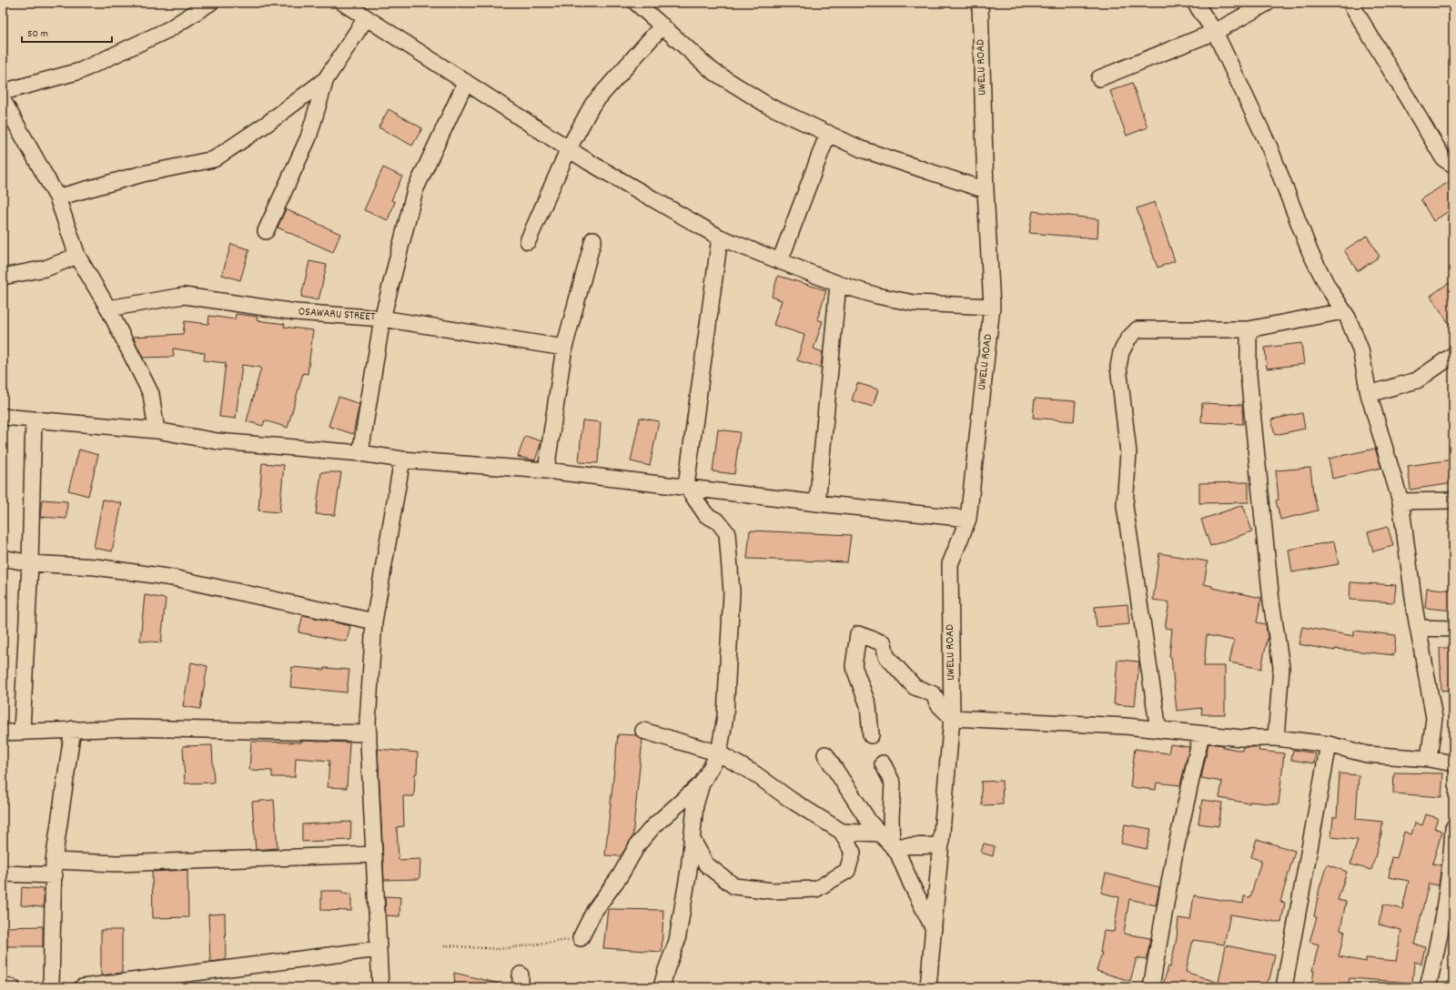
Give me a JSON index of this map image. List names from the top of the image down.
{
  "streets": {
    "street": ["UWELU ROAD", "OSAWARU STREET"]
  },
  "scale_bar": "50 m"
}
